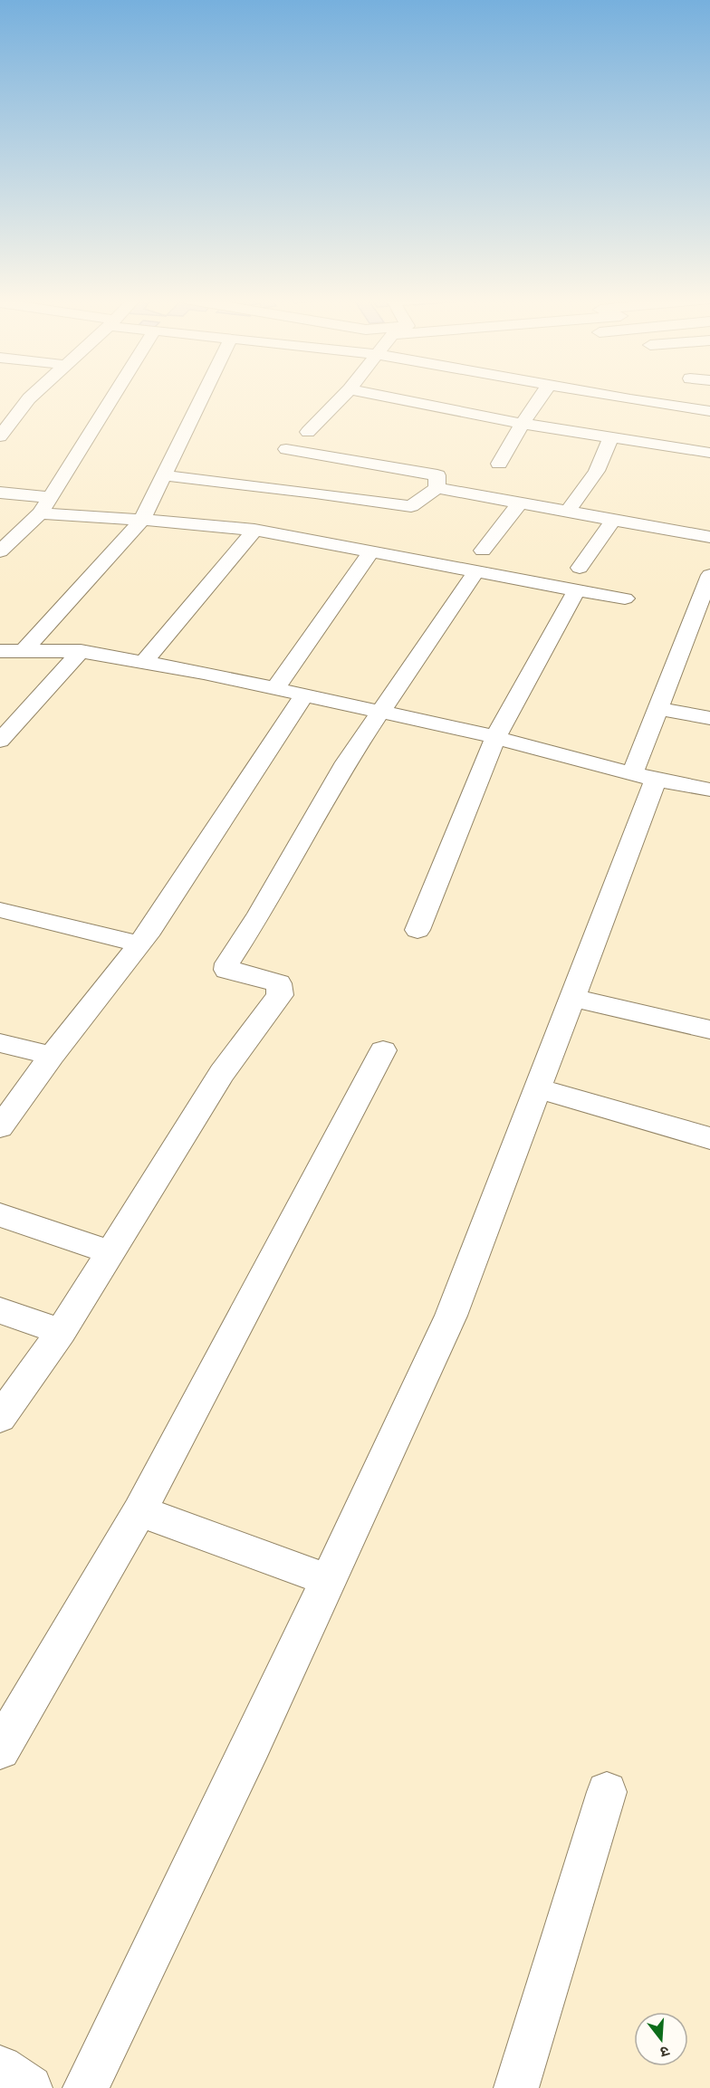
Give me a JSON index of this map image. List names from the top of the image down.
{
  "north": "bottom"
}
